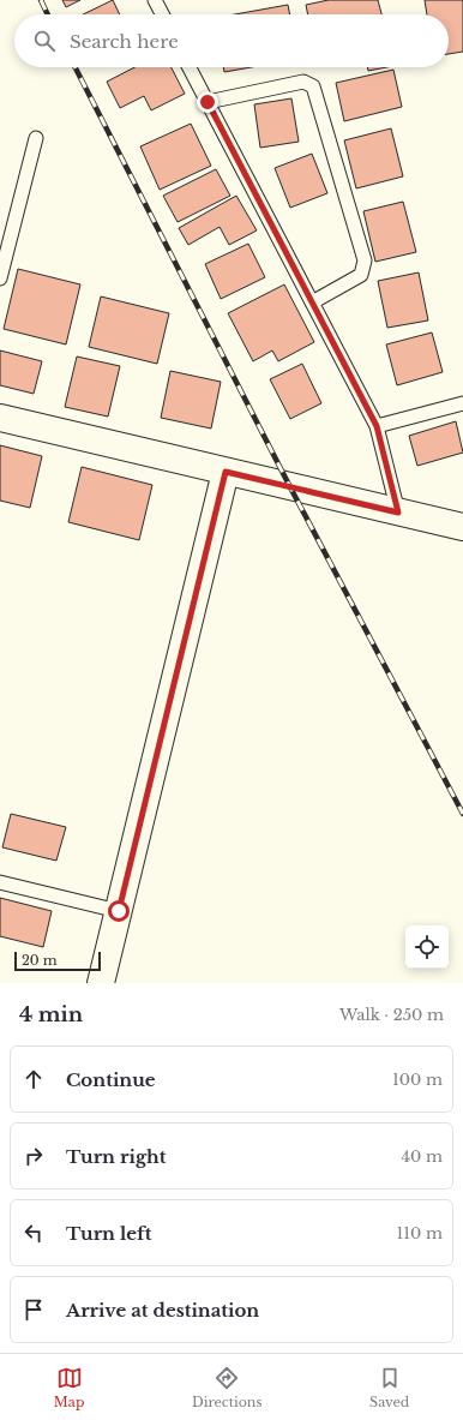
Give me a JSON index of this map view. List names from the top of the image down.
{
  "scale_bar": "20 m",
  "page": {
    "search": "Search here",
    "scale": "20 m",
    "heading": ["4 min", "Walk · 250 m"],
    "list": [
      ["Continue", "100 m"],
      ["Turn right", "40 m"],
      ["Turn left", "110 m"],
      "Arrive at destination"
    ],
    "nav": ["Map", "Directions", "Saved"]
  }
}
